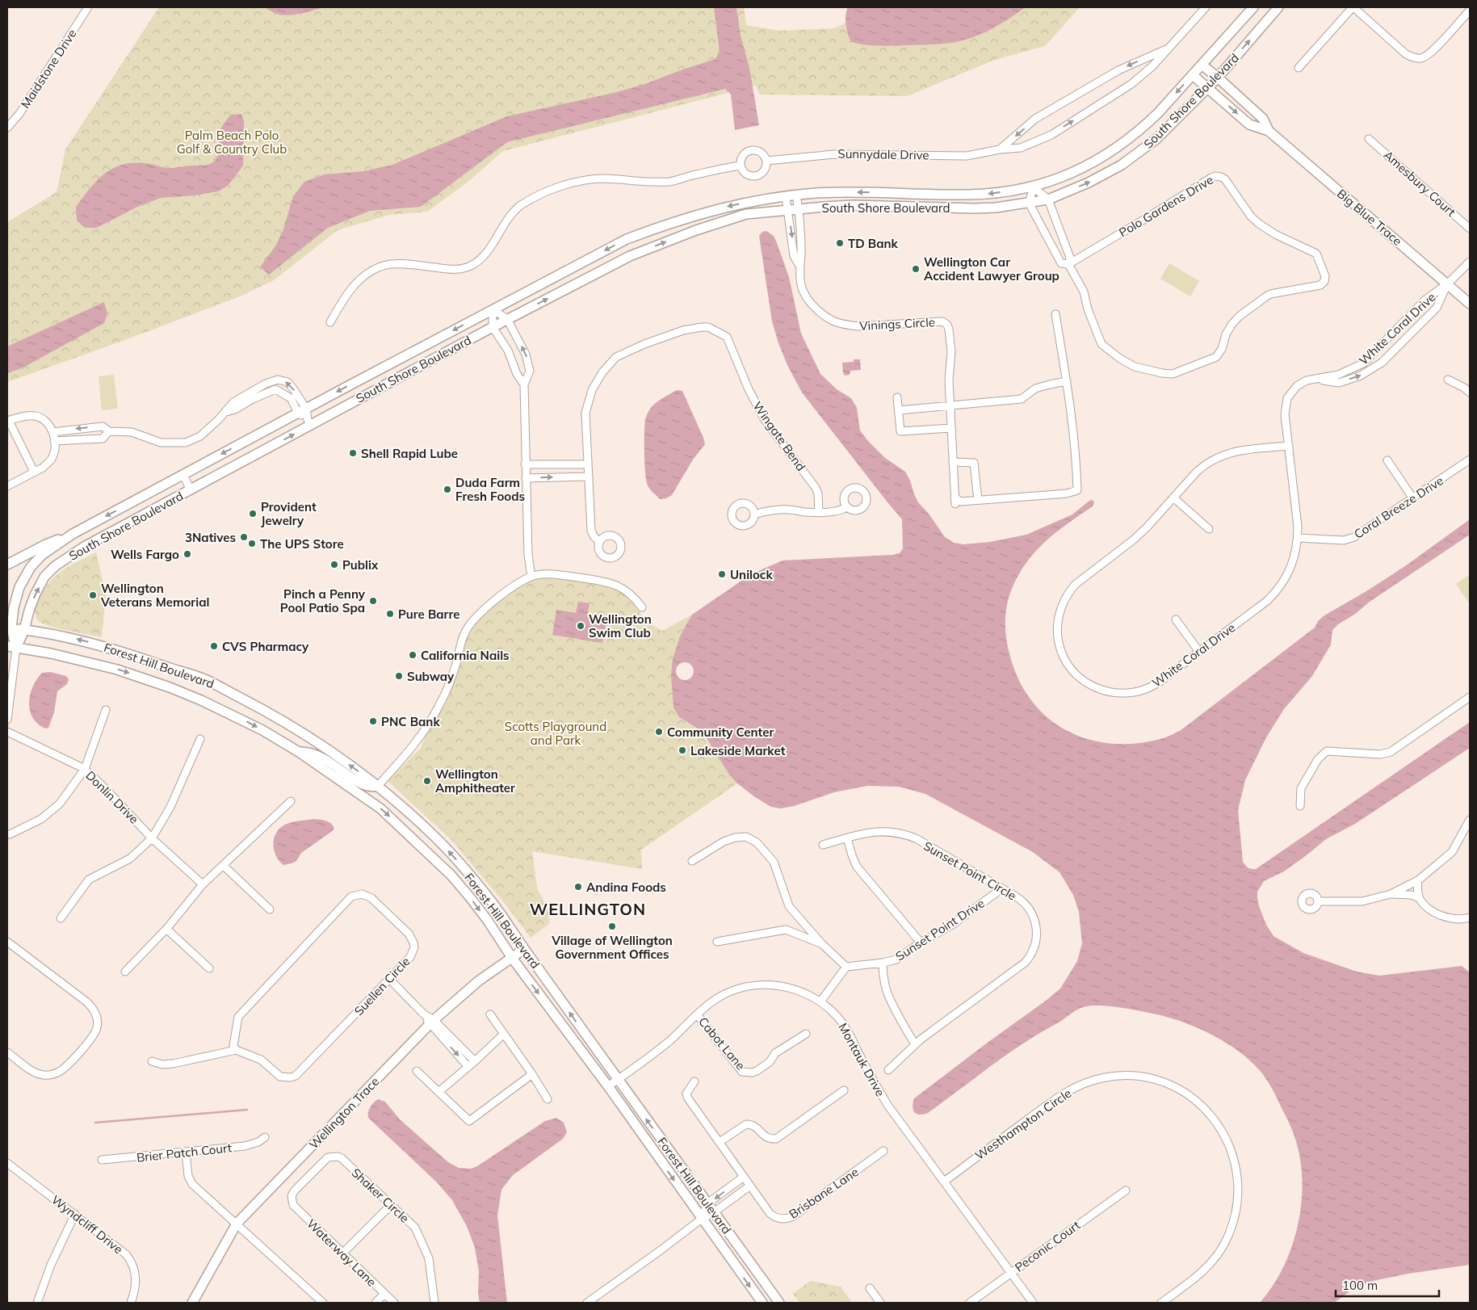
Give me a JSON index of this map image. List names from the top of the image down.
{
  "streets": {
    "street": [
      "Maidstone Drive",
      "South Shore Boulevard",
      "Sunnydale Drive",
      "Amesbury Court",
      "Polo Gardens Drive",
      "Big Blue Trace",
      "Vinings Circle",
      "White Coral Drive",
      "Wingate Bend",
      "Coral Breeze Drive",
      "Forest Hill Boulevard",
      "Donlin Drive",
      "Sunset Point Circle",
      "Sunset Point Drive",
      "Suellen Circle",
      "Cabot Lane",
      "Montauk Drive",
      "Wellington Trace",
      "Westhampton Circle",
      "Brier Patch Court",
      "Brisbane Lane",
      "Shaker Circle",
      "Wyndcliff Drive",
      "Peconic Court",
      "Waterway Lane"
    ]
  },
  "crossings": [
    ["South Shore Boulevard", "Polo Gardens Drive"],
    ["South Shore Boulevard", "Big Blue Trace"],
    ["South Shore Boulevard", "Vinings Circle"],
    ["South Shore Boulevard", "Forest Hill Boulevard"],
    ["Big Blue Trace", "White Coral Drive"],
    ["White Coral Drive", "Coral Breeze Drive"],
    ["Forest Hill Boulevard", "Montauk Drive"],
    ["Forest Hill Boulevard", "Wellington Trace"],
    ["Sunset Point Circle", "Sunset Point Drive"],
    ["Cabot Lane", "Montauk Drive"],
    ["Montauk Drive", "Westhampton Circle"],
    ["Montauk Drive", "Peconic Court"],
    ["Shaker Circle", "Waterway Lane"]
  ],
  "districts": ["WELLINGTON"],
  "parks": ["Palm Beach Polo Golf & Country Club", "Scotts Playground and Park"],
  "places": [
    "TD Bank",
    "Wellington Car Accident Lawyer Group",
    "Shell Rapid Lube",
    "Duda Farm Fresh Foods",
    "Provident Jewelry",
    "3Natives",
    "The UPS Store",
    "Wells Fargo",
    "Publix",
    "Unilock",
    "Wellington Veterans Memorial",
    "Pinch a Penny Pool Patio Spa",
    "Pure Barre",
    "Wellington Swim Club",
    "CVS Pharmacy",
    "California Nails",
    "Subway",
    "PNC Bank",
    "Community Center",
    "Lakeside Market",
    "Wellington Amphitheater",
    "Andina Foods",
    "Village of Wellington Government Offices"
  ],
  "scale_bar": "100 m"
}
